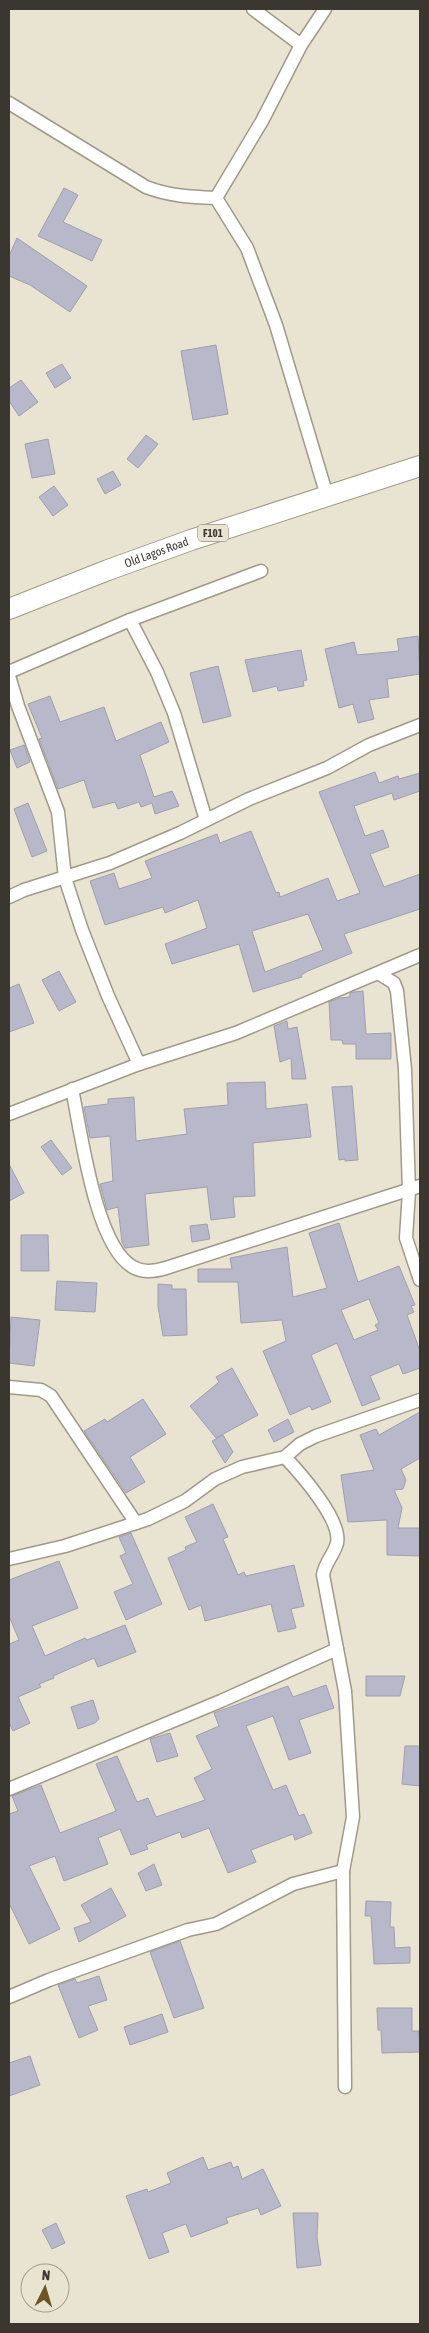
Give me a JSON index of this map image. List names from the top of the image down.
{
  "streets": {
    "main road": ["F101", "Old Lagos Road"]
  },
  "north": "top"
}
